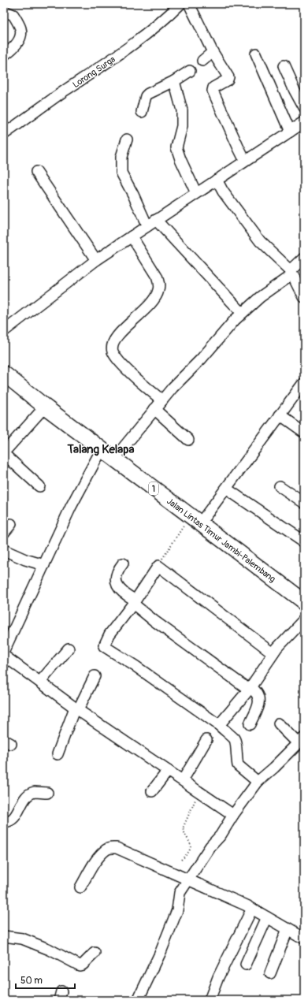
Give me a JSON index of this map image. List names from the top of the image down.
{
  "streets": {
    "highway": ["1", "Jalan Lintas Timur Jambi-Palembang"],
    "street": ["Lorong Surga"]
  },
  "districts": ["Talang Kelapa"],
  "scale_bar": "50 m"
}
